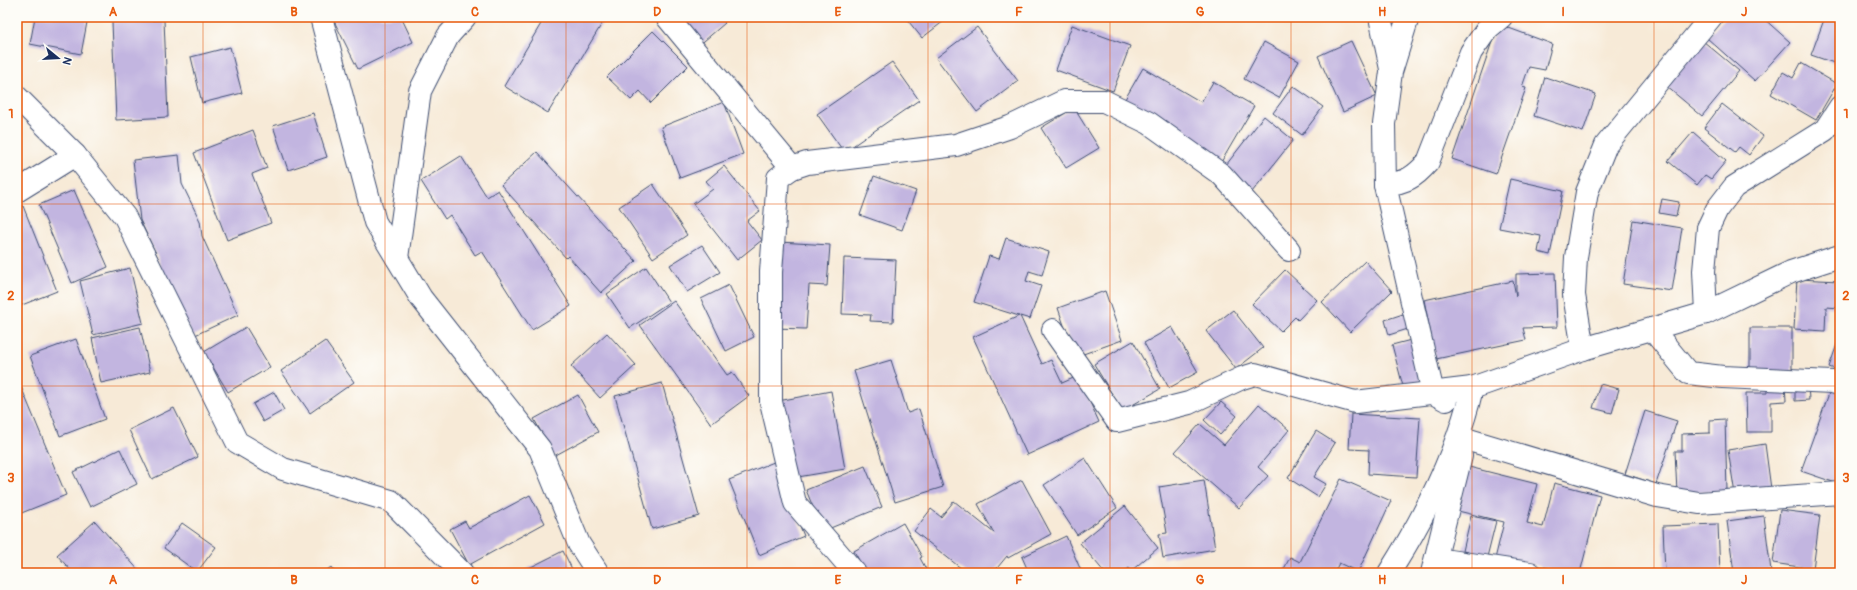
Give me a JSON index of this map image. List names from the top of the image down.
{
  "north": "right",
  "grid": {
    "columns": [
      "A",
      "B",
      "C",
      "D",
      "E",
      "F",
      "G",
      "H",
      "I",
      "J"
    ],
    "rows": ["1", "2", "3"]
  }
}
